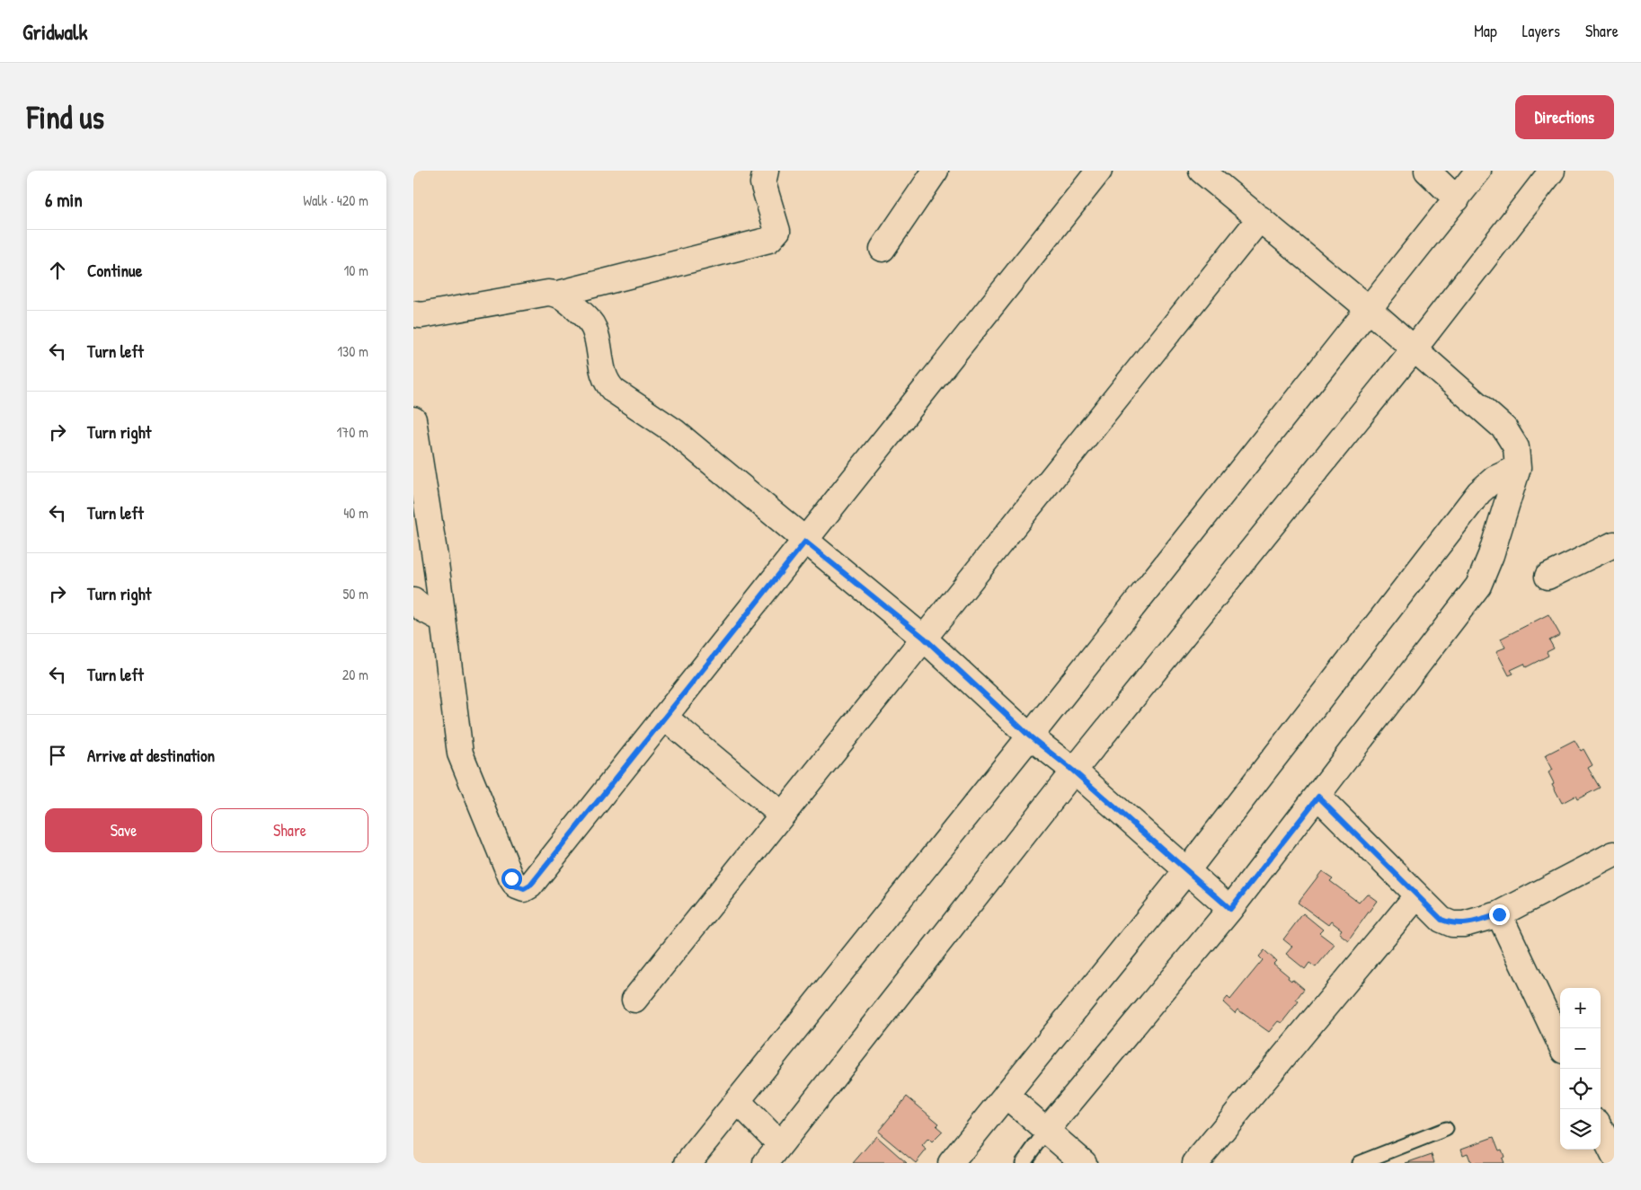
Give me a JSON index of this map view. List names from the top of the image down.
{
  "page": {
    "header": "Gridwalk",
    "nav": ["Map", "Layers", "Share"],
    "buttons": [
      "Directions",
      ["Save", "Share"]
    ],
    "title": "Find us",
    "heading": ["6 min", "Walk · 420 m"],
    "list": [
      ["Continue", "10 m"],
      ["Turn left", "130 m"],
      ["Turn right", "170 m"],
      ["Turn left", "40 m"],
      ["Turn right", "50 m"],
      ["Turn left", "20 m"],
      "Arrive at destination"
    ],
    "map_buttons": ["+", "−"]
  }
}
